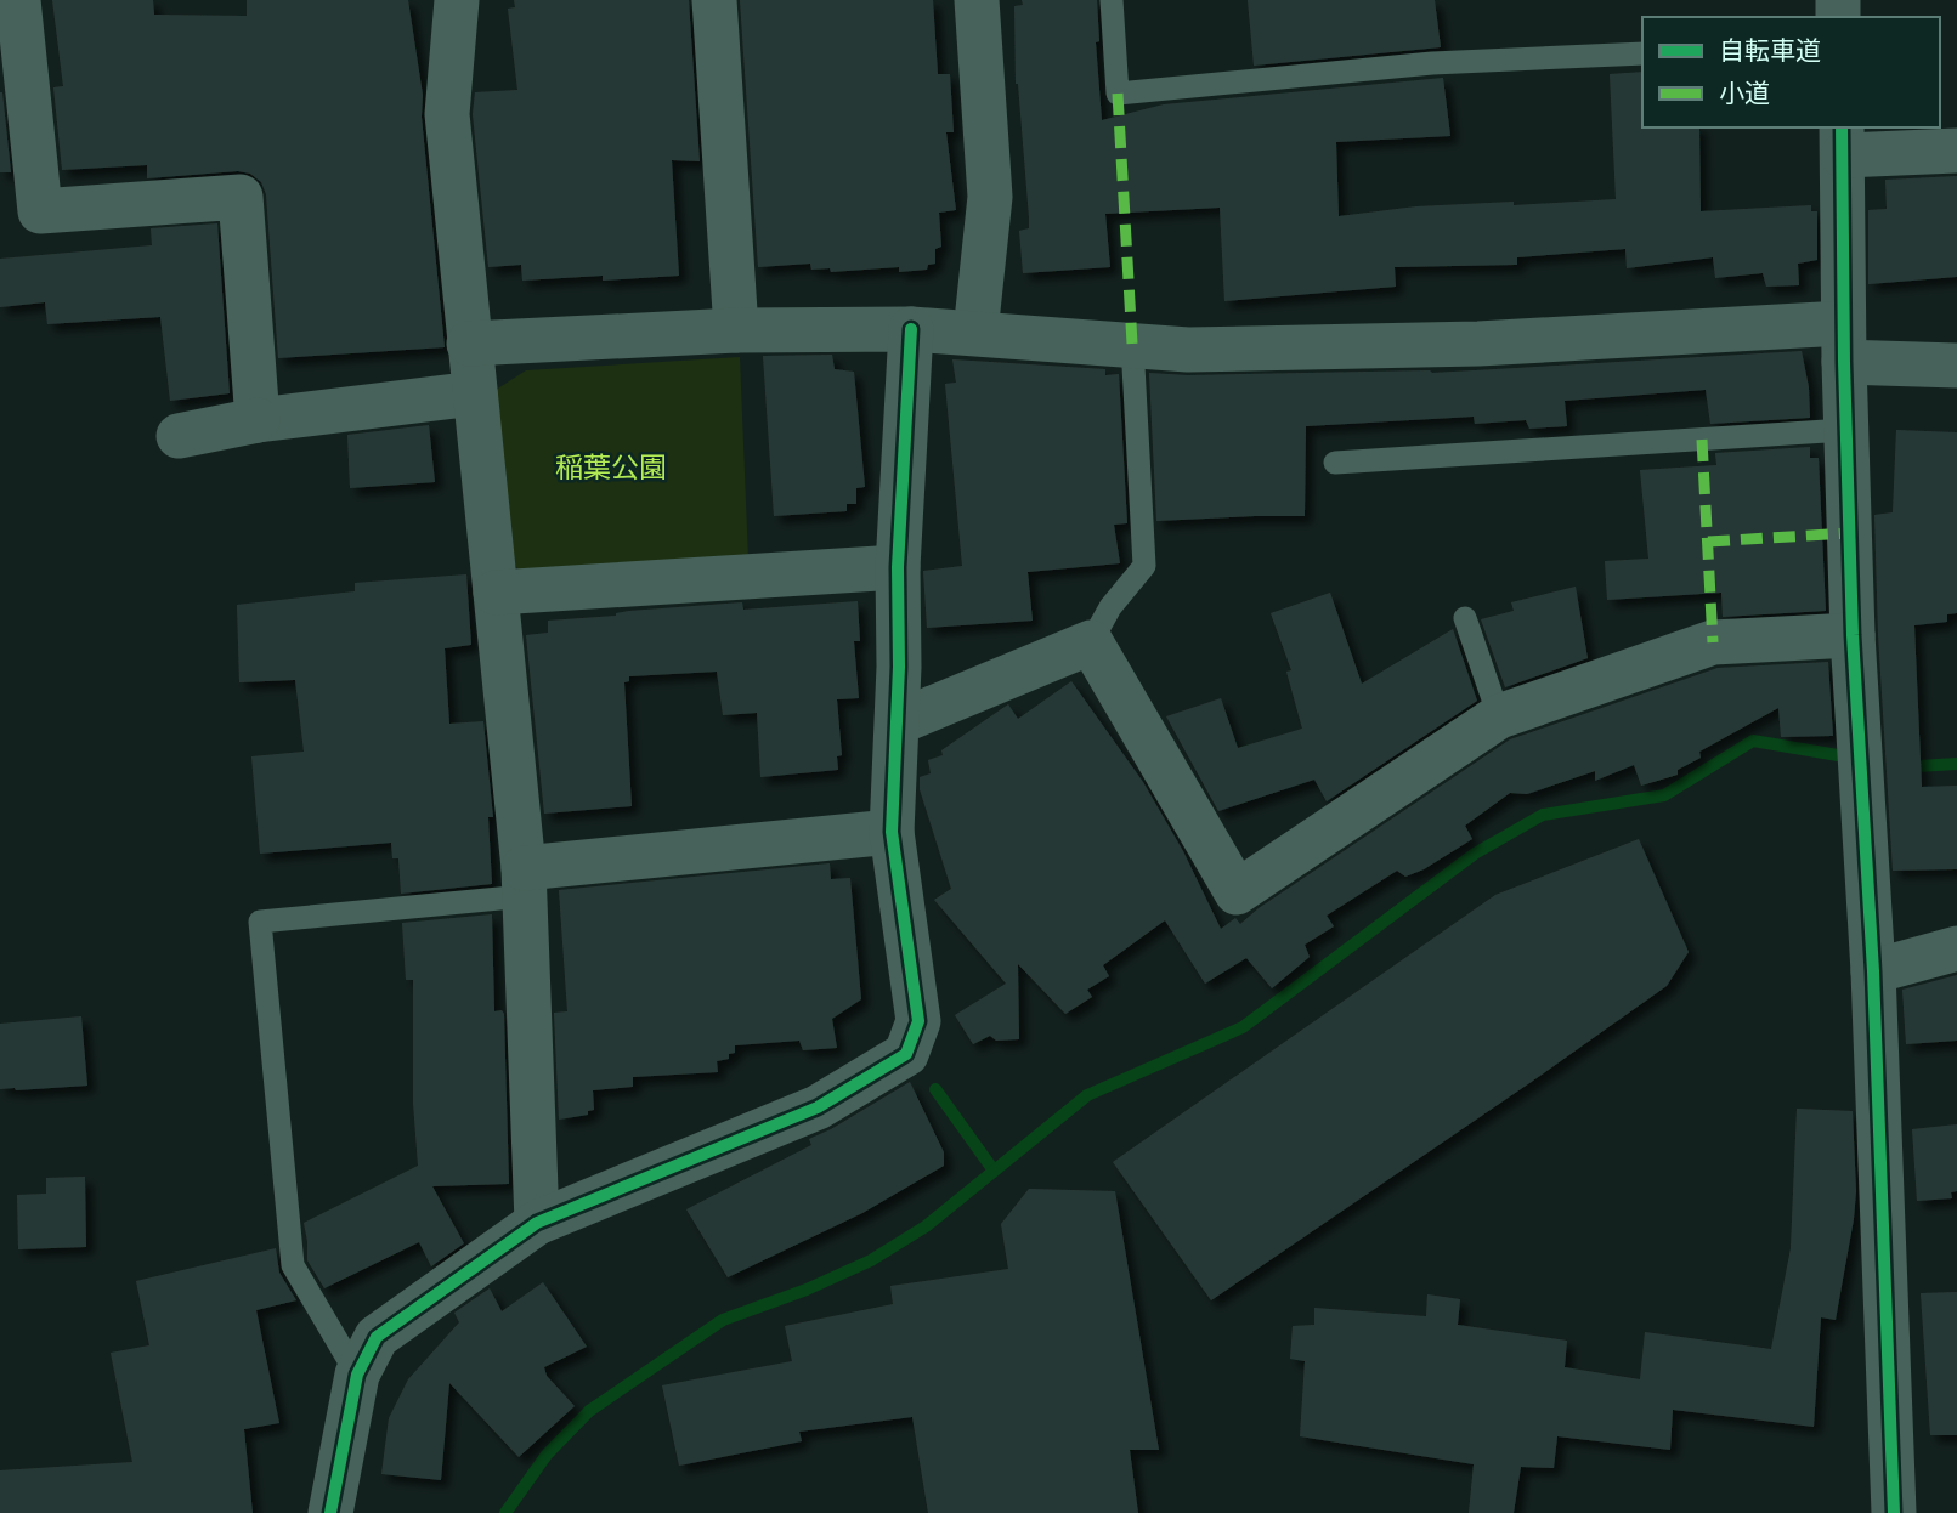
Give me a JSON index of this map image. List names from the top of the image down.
{
  "parks": ["稲葉公園"],
  "legend": ["自転車道", "小道"]
}
